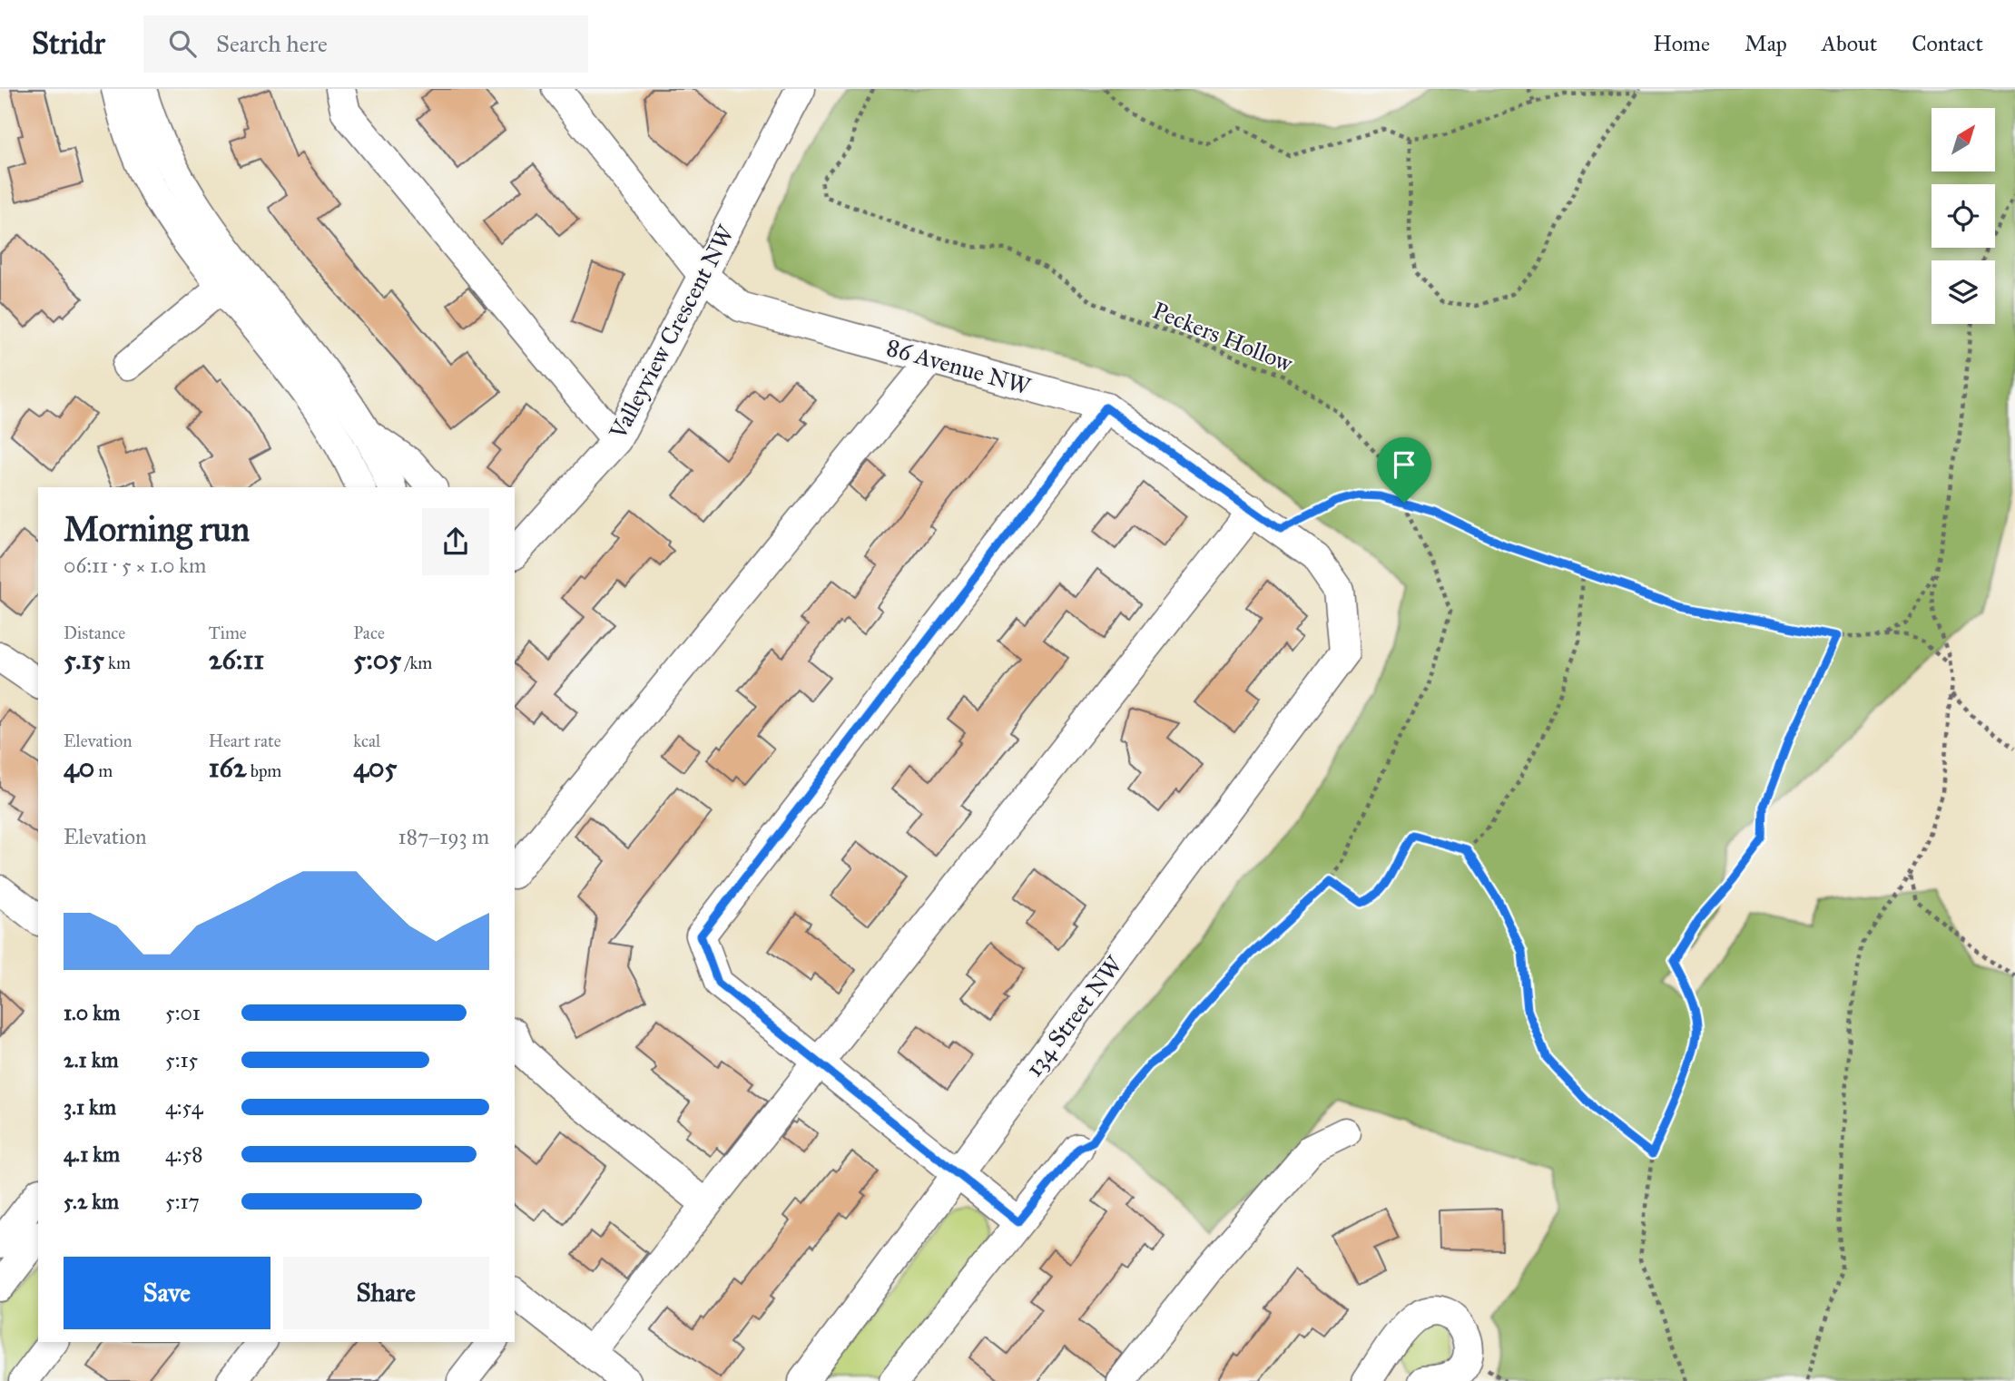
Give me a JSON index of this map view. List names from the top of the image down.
{
  "streets": {
    "street": ["Valleyview Crescent NW", "86 Avenue NW", "134 Street NW"],
    "path": ["Peckers Hollow"]
  },
  "crossings": [
    ["Valleyview Crescent NW", "86 Avenue NW"],
    ["86 Avenue NW", "134 Street NW"]
  ],
  "north": "top right",
  "page": {
    "header": "Stridr",
    "search": "Search here",
    "nav": [
      "Home",
      "Map",
      "About",
      "Contact"
    ],
    "heading": ["Morning run", "06:11 · 5 × 1.0 km"],
    "stats": [
      ["Distance", "5.15 km"],
      ["Time", "26:11"],
      ["Pace", "5:05 /km"],
      ["Elevation", "40 m"],
      ["Heart rate", "162 bpm"],
      ["kcal", "405"]
    ],
    "chart": ["Elevation", "187–193 m"],
    "list": [
      {
        "name": "1.0 km",
        "note": "5:01"
      },
      {
        "name": "2.1 km",
        "note": "5:15"
      },
      {
        "name": "3.1 km",
        "note": "4:54"
      },
      {
        "name": "4.1 km",
        "note": "4:58"
      },
      {
        "name": "5.2 km",
        "note": "5:17"
      }
    ],
    "buttons": ["Save", "Share"]
  }
}
